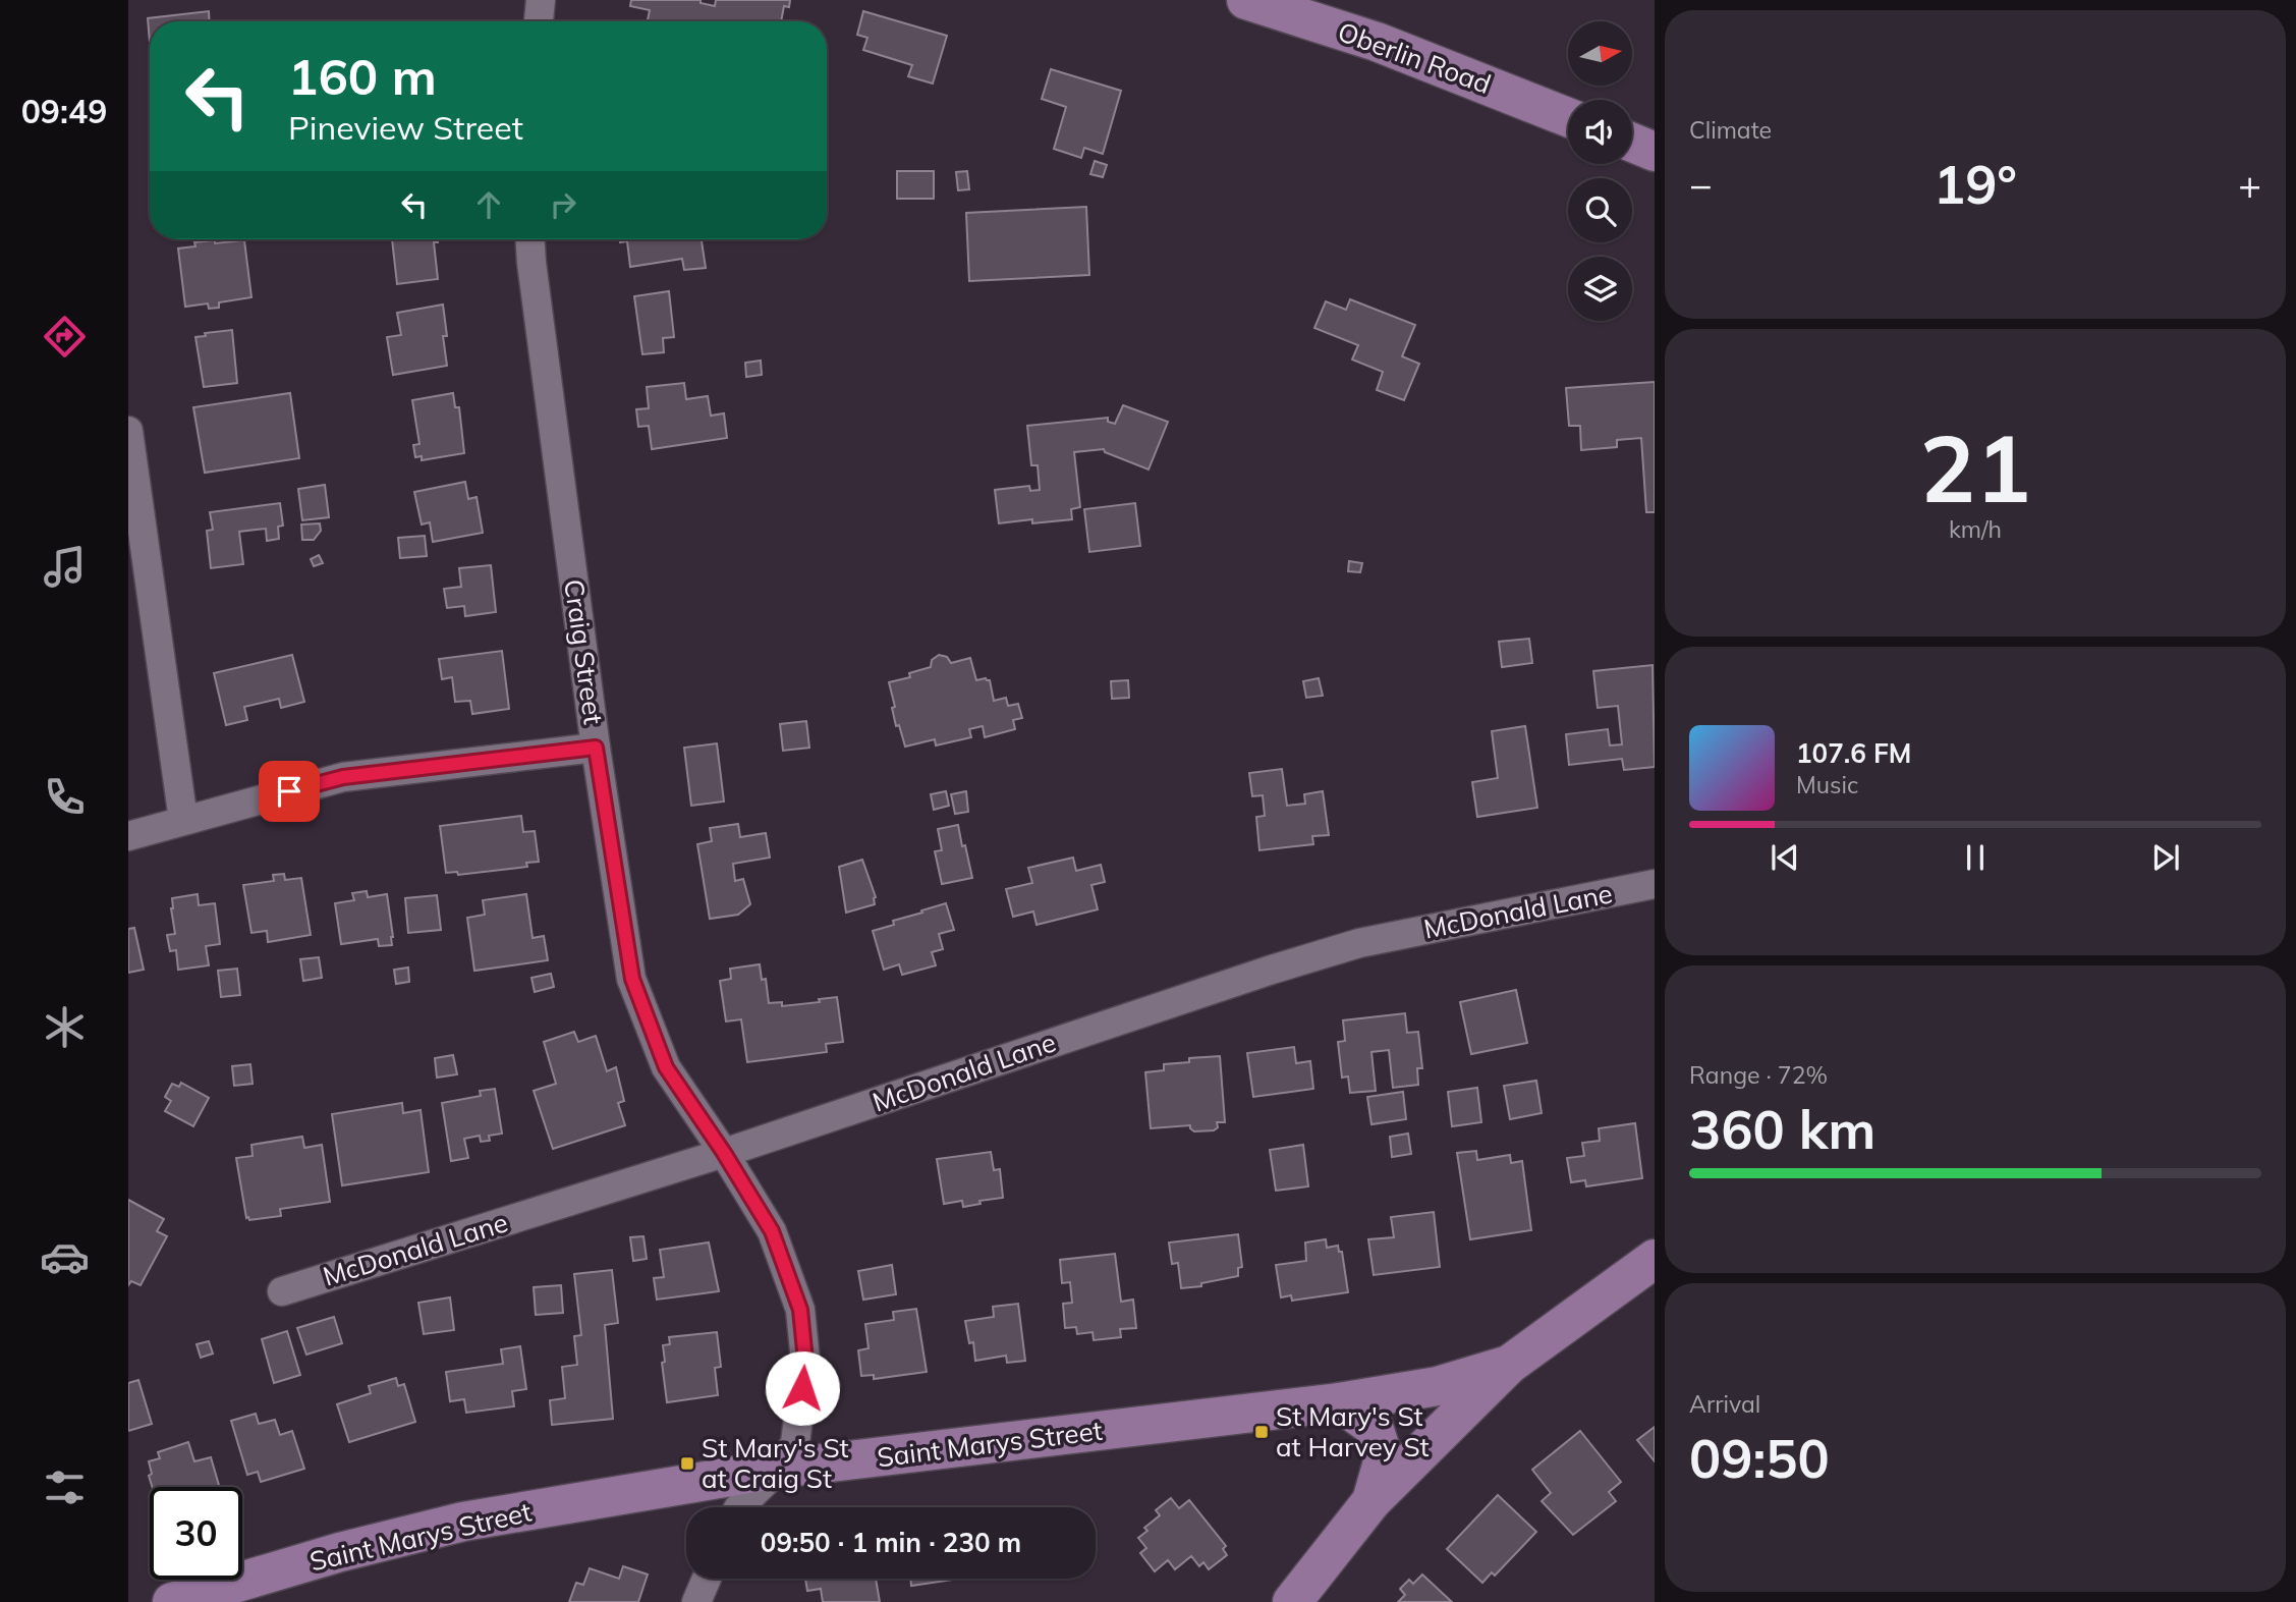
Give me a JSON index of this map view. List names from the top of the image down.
{
  "streets": {
    "main road": ["Oberlin Road", "Saint Marys Street"],
    "street": ["Craig Street", "McDonald Lane"]
  },
  "crossings": [
    ["Craig Street", "McDonald Lane"],
    ["Craig Street", "Saint Marys Street"]
  ],
  "places": {
    "transit": ["St Mary's St at Harvey St", "St Mary's St at Craig St"]
  },
  "north": "right",
  "page": {
    "tabs": "09:49",
    "tile": [
      "Climate",
      ["21", "km/h"],
      ["Range · 72%", "360 km"],
      ["Arrival", "09:50"]
    ],
    "turn": ["160 m", "Pineview Street"],
    "heat": ["−", "19°", "+"],
    "song": ["107.6 FM", "Music"],
    "limit": "30",
    "trip": "09:50 · 1 min · 230 m"
  }
}
